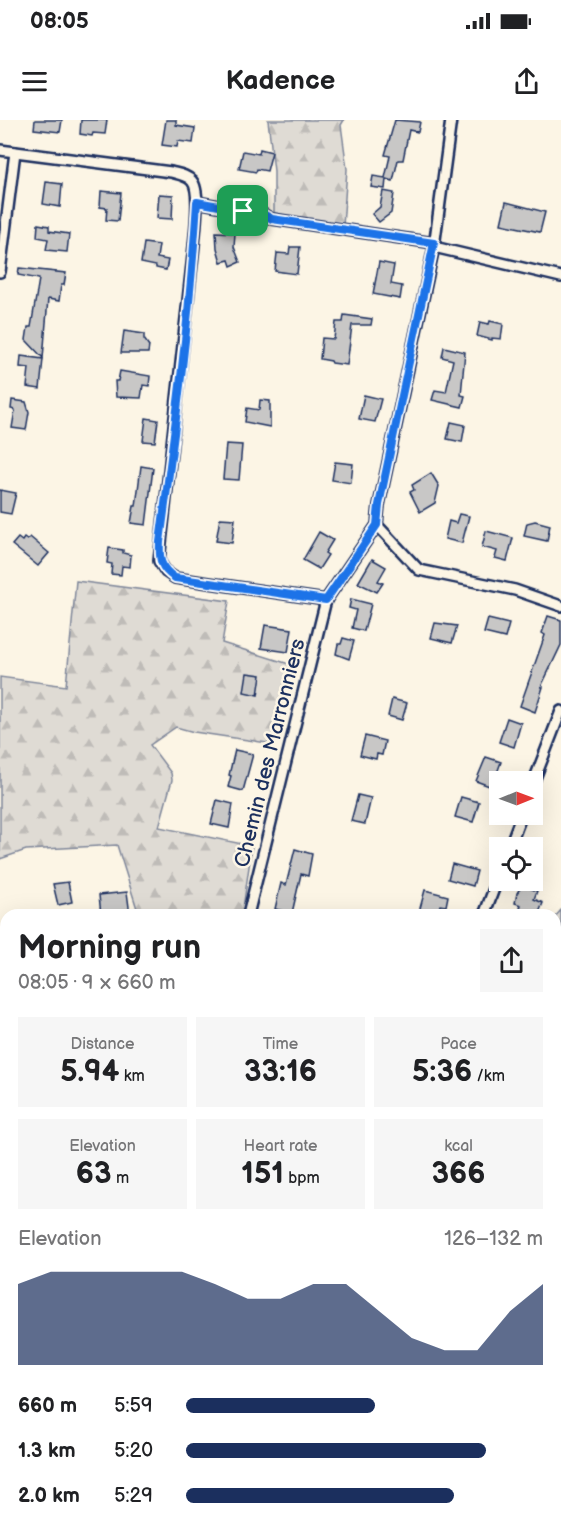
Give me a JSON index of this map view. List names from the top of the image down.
{
  "streets": {
    "street": ["Chemin des Marronniers"]
  },
  "north": "right",
  "page": {
    "status": "08:05",
    "header": "Kadence",
    "heading": ["Morning run", "08:05 · 9 × 660 m"],
    "stats": [
      ["Distance", "5.94 km"],
      ["Time", "33:16"],
      ["Pace", "5:36 /km"],
      ["Elevation", "63 m"],
      ["Heart rate", "151 bpm"],
      ["kcal", "366"]
    ],
    "chart": ["Elevation", "126–132 m"],
    "list": [
      {
        "name": "660 m",
        "note": "5:59"
      },
      {
        "name": "1.3 km",
        "note": "5:20"
      },
      {
        "name": "2.0 km",
        "note": "5:29"
      }
    ]
  }
}
